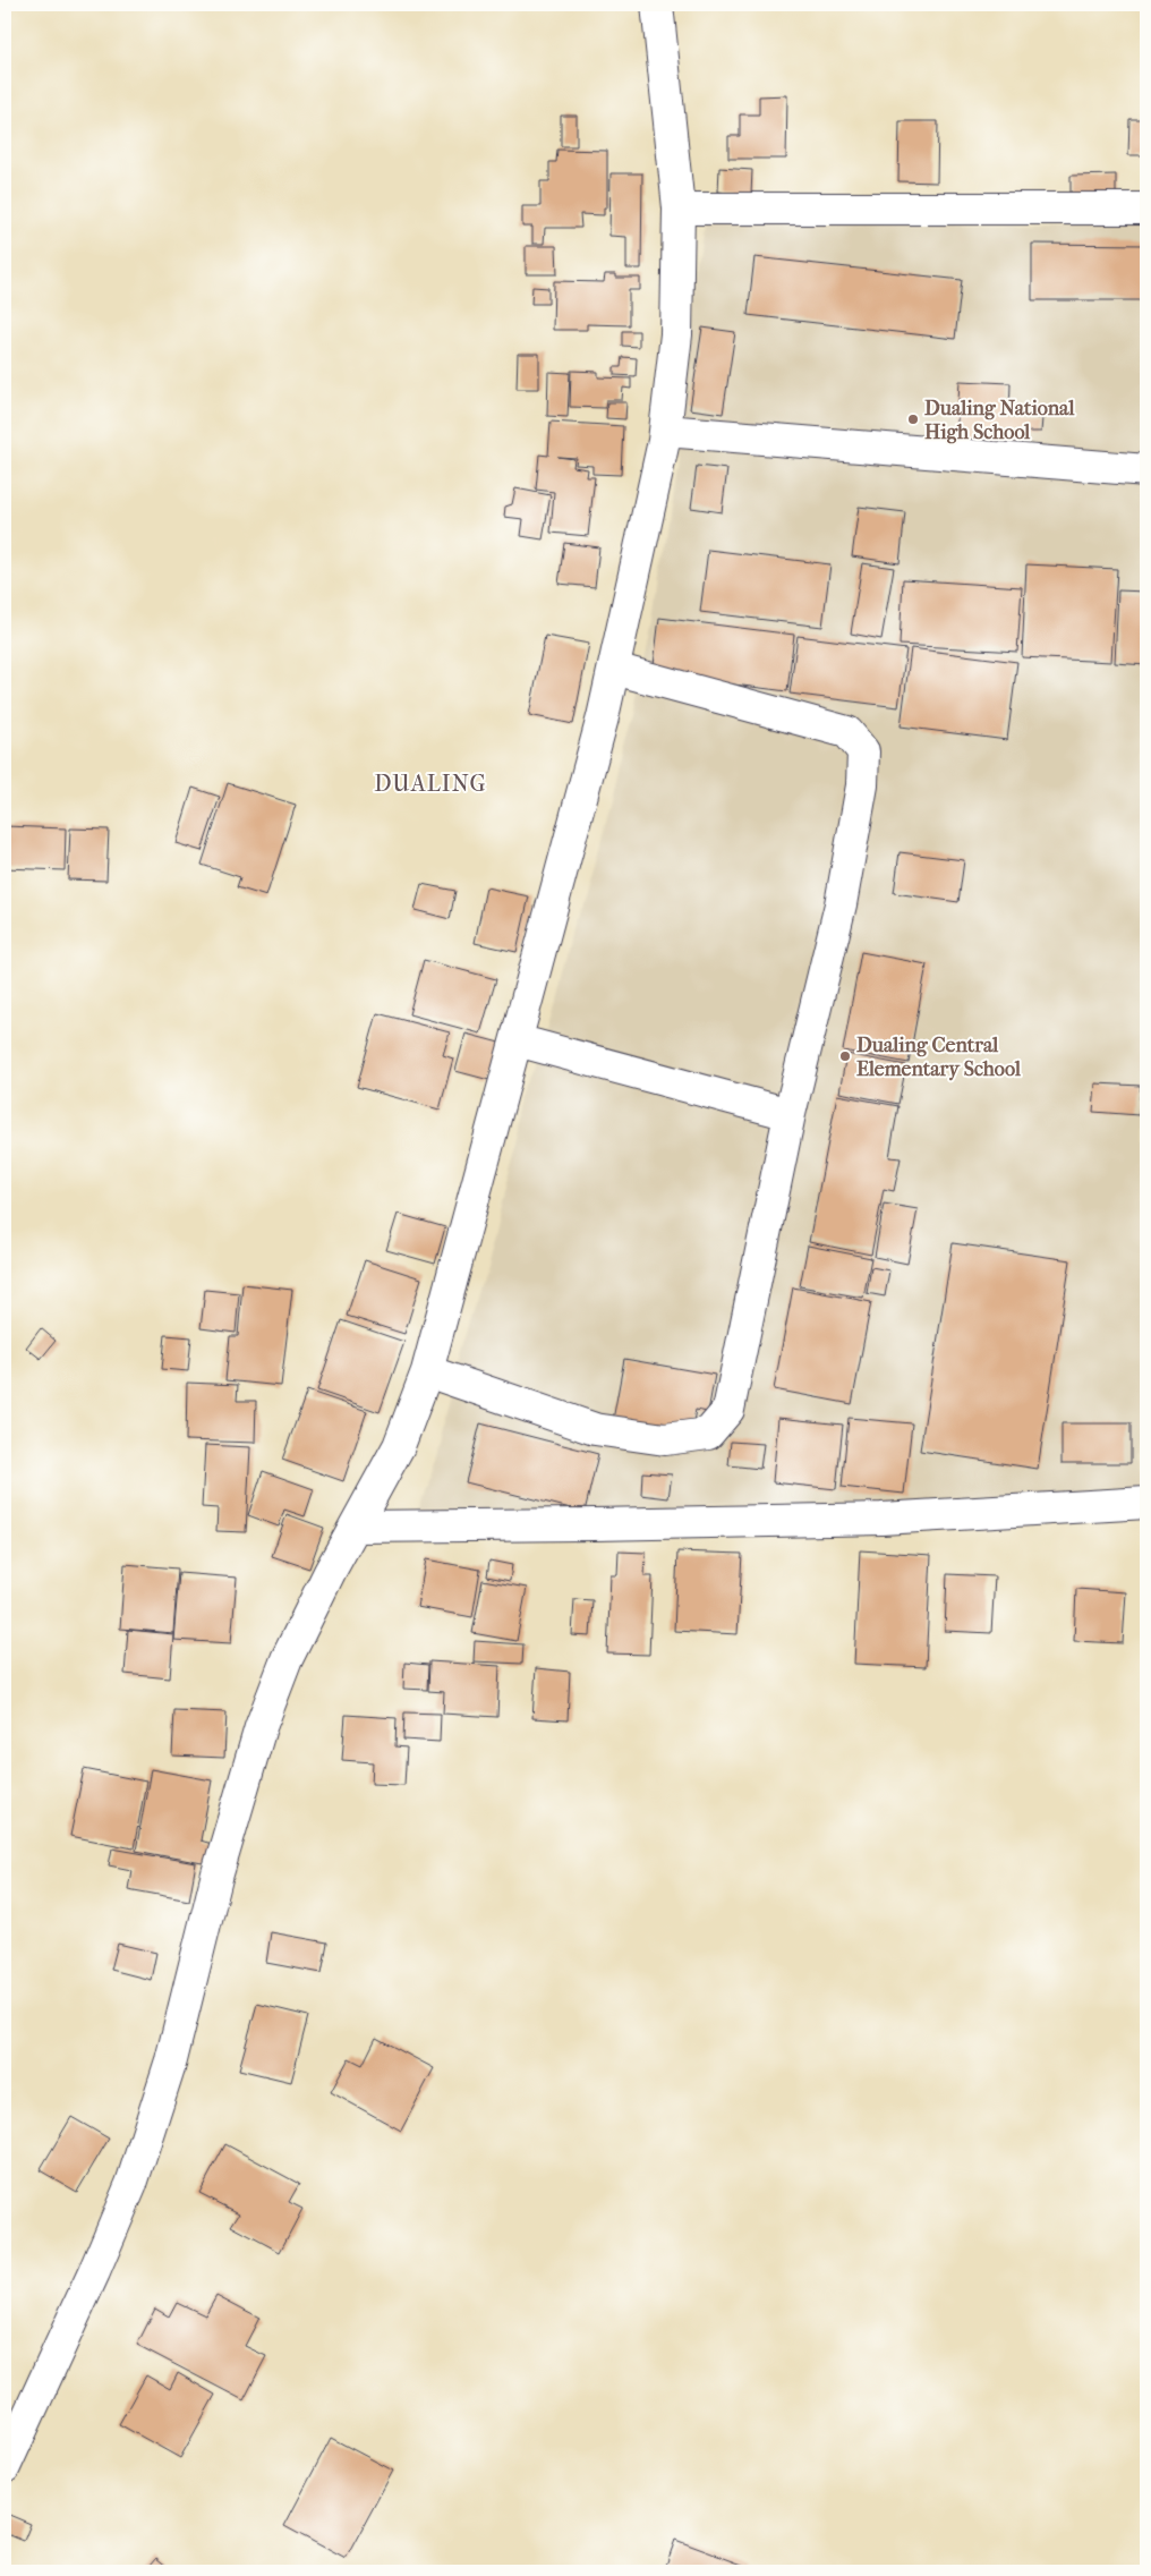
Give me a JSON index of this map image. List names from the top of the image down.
{
  "districts": ["DUALING"],
  "places": ["Dualing National High School", "Dualing Central Elementary School"]
}
